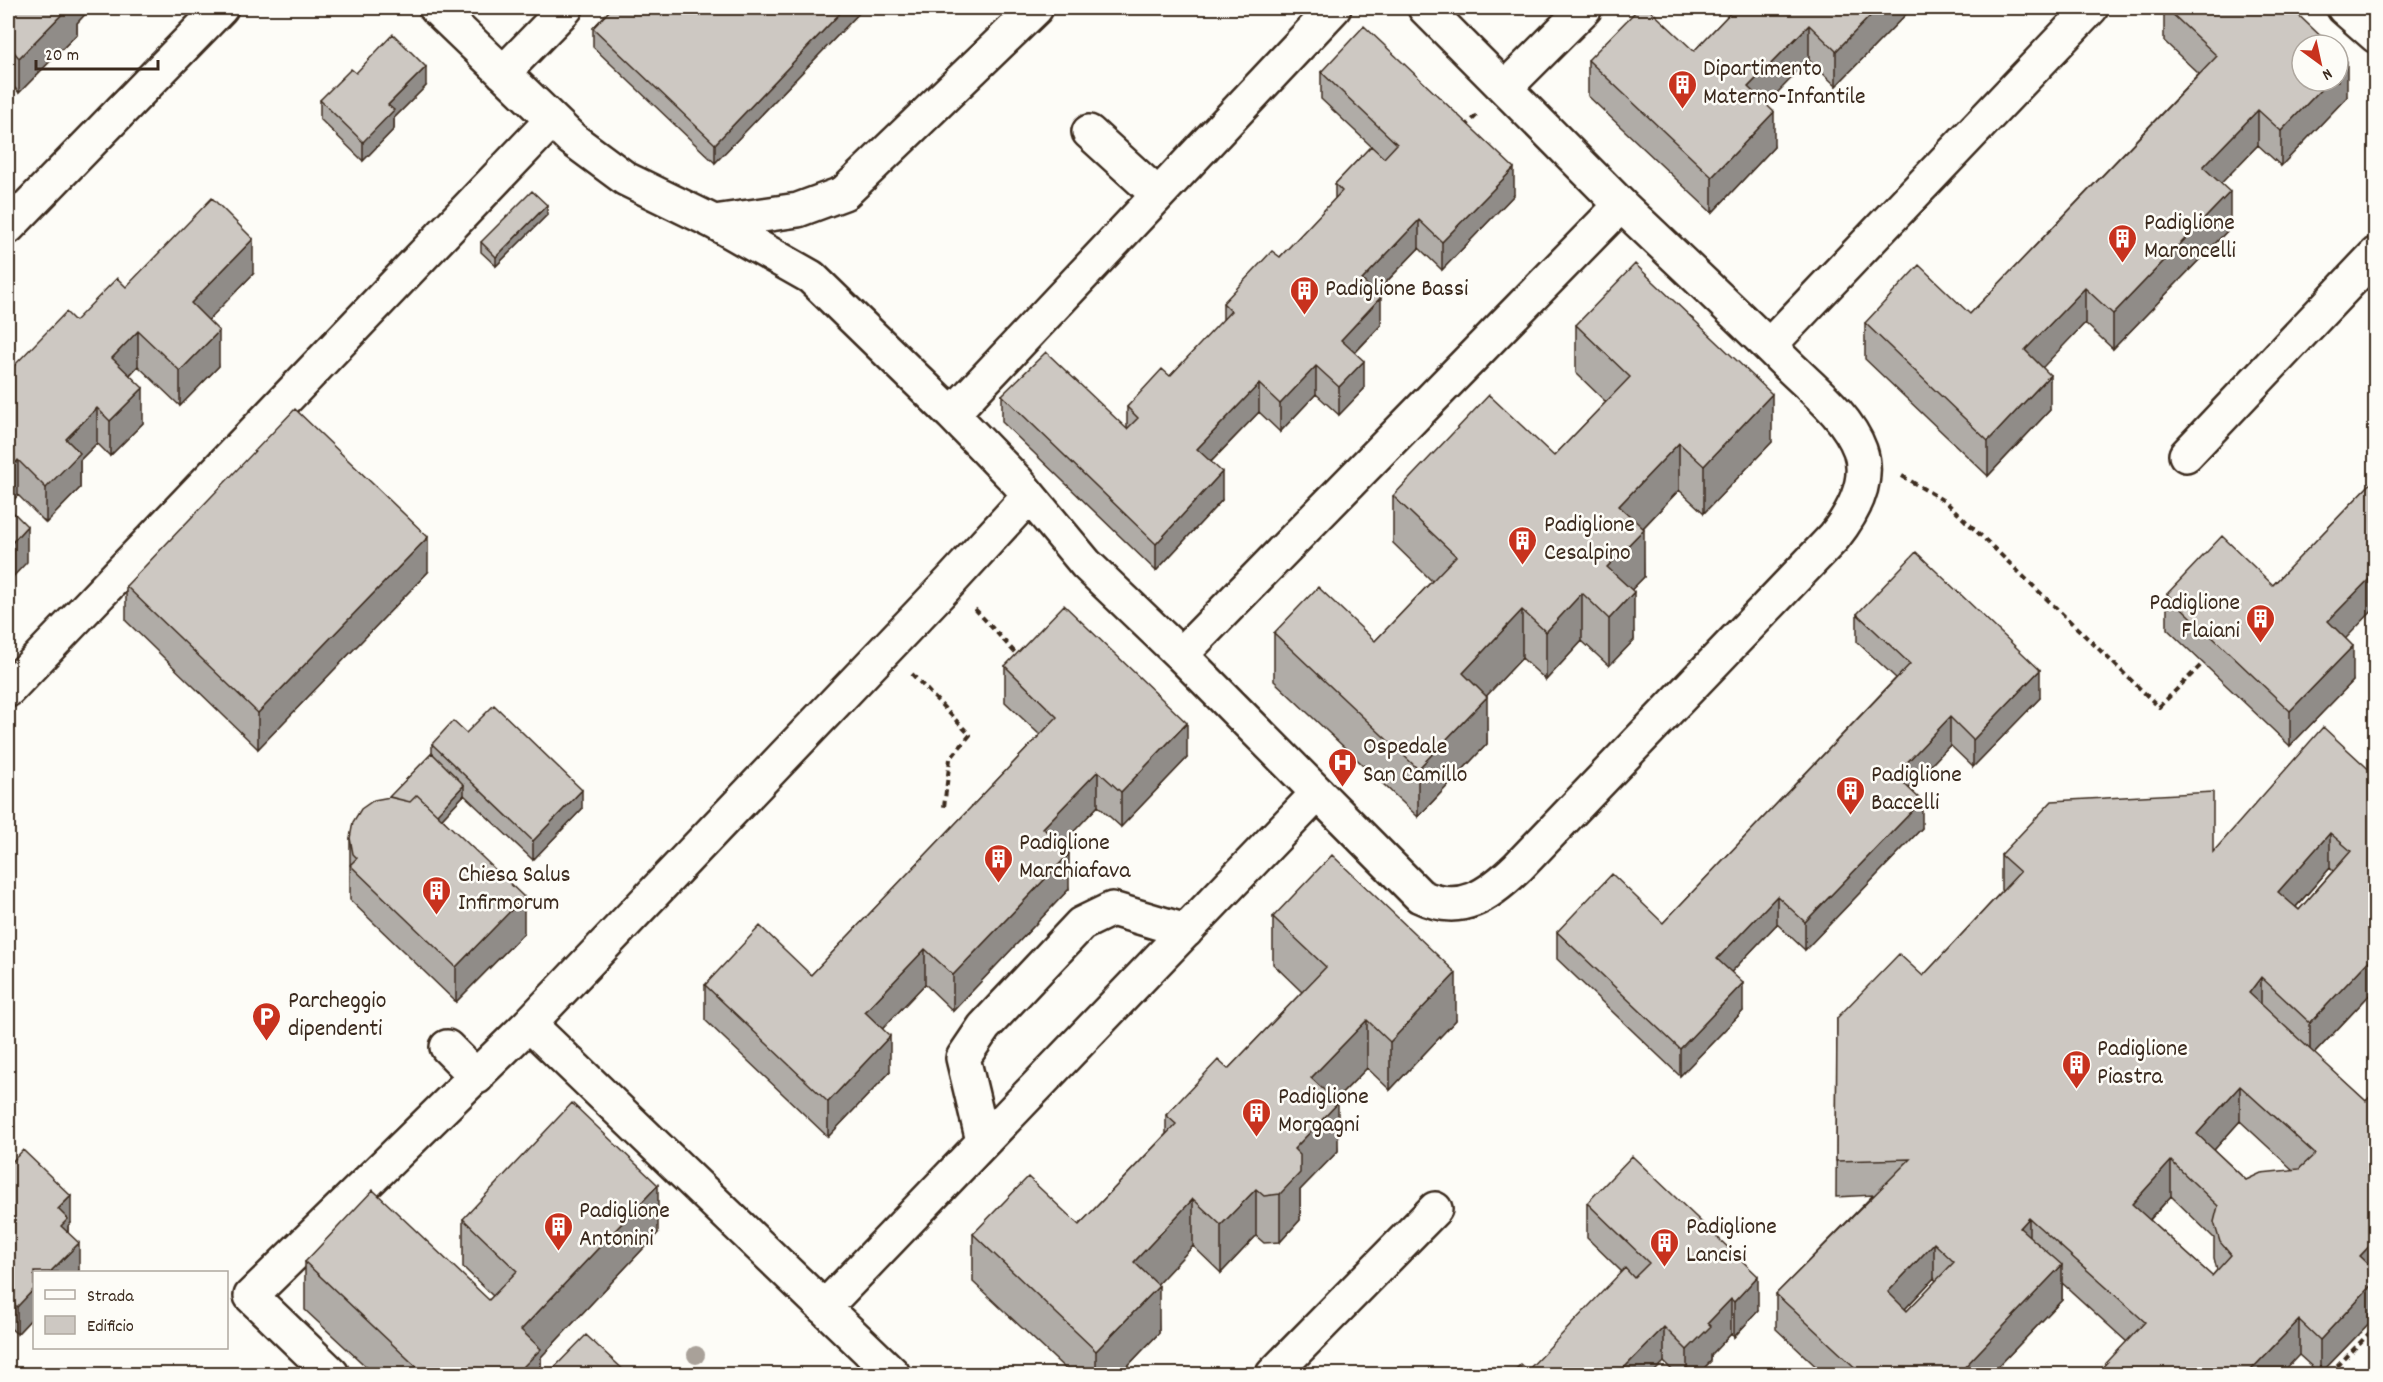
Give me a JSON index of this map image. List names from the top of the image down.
{
  "places": {
    "building": [
      "Dipartimento Materno-Infantile",
      "Padiglione Maroncelli",
      "Padiglione Bassi",
      "Padiglione Cesalpino",
      "Padiglione Flaiani",
      "Padiglione Baccelli",
      "Padiglione Marchiafava",
      "Chiesa Salus Infirmorum",
      "Padiglione Piastra",
      "Padiglione Morgagni",
      "Padiglione Antonini",
      "Padiglione Lancisi"
    ],
    "hospital": ["Ospedale San Camillo"],
    "parking": ["Parcheggio dipendenti"]
  },
  "legend": ["Strada", "Edificio"],
  "scale_bar": "20 m",
  "north": "bottom right"
}
